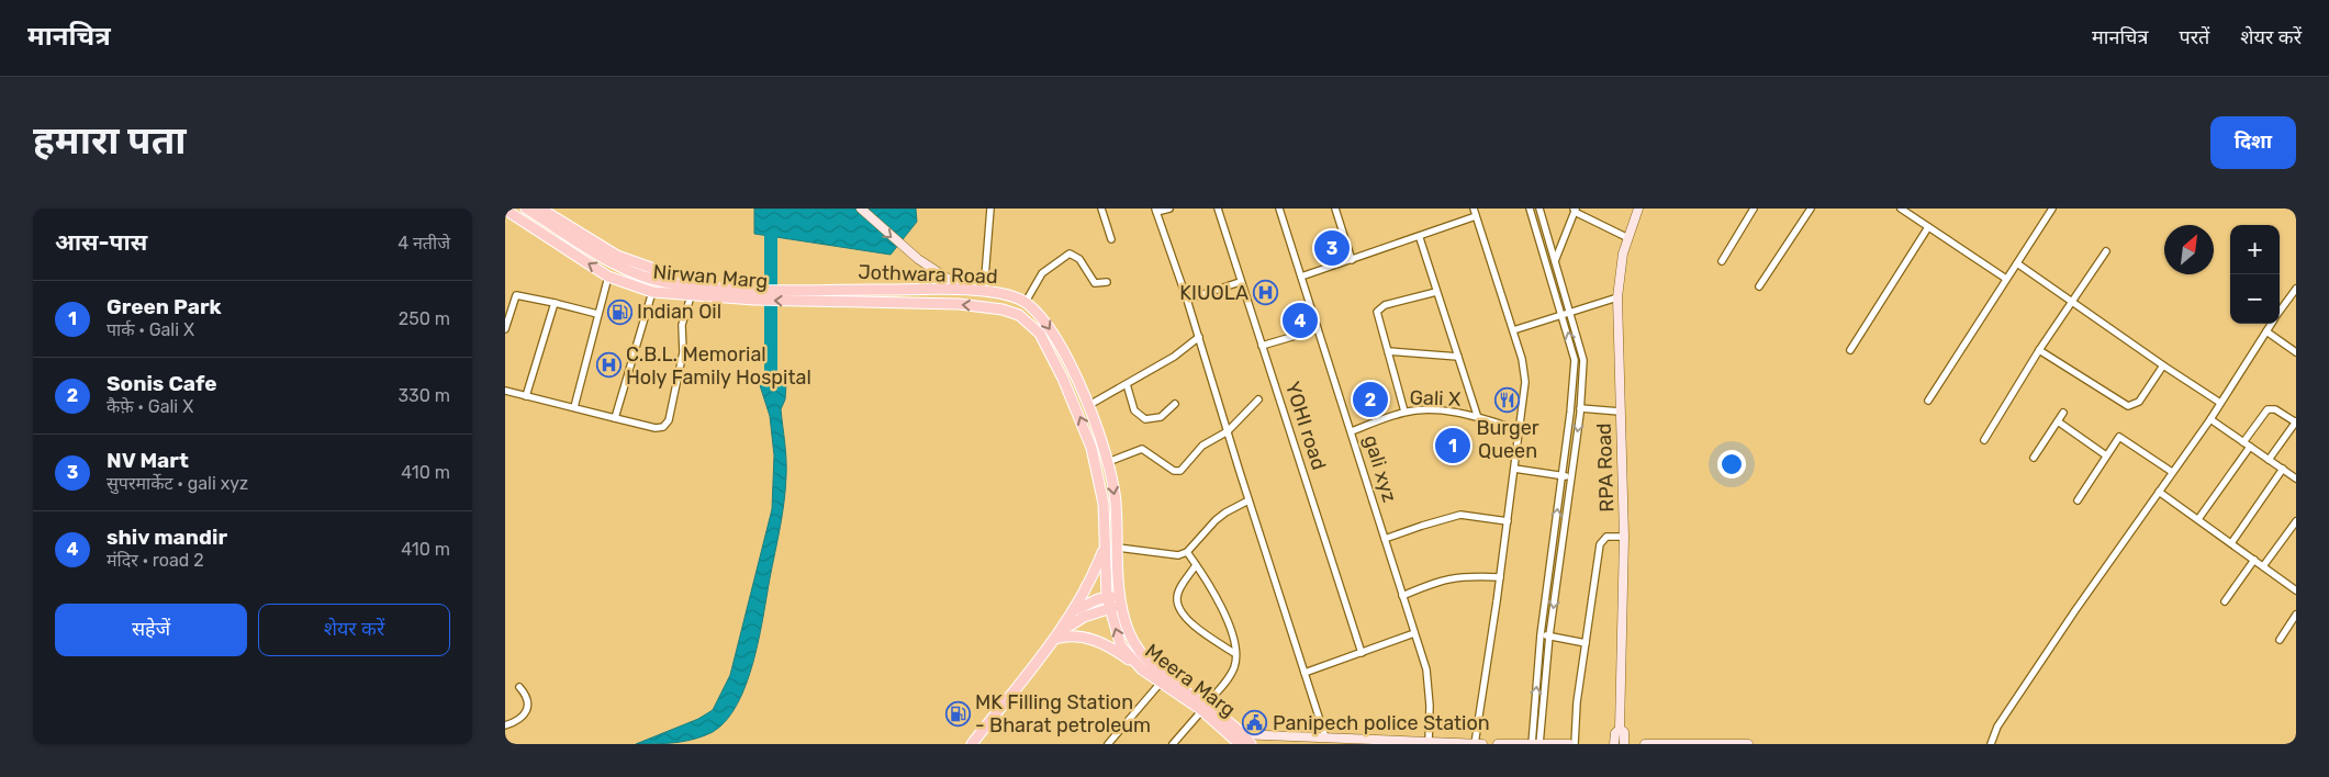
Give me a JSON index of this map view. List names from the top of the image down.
{
  "streets": {
    "main road": ["Jothwara Road", "Nirwan Marg", "Meera Marg"],
    "street": [
      "Gali X",
      "YOHI road",
      "RPA Road",
      "gali xyz"
    ]
  },
  "crossings": [
    ["Jothwara Road", "Nirwan Marg"],
    ["Jothwara Road", "Meera Marg"],
    ["Gali X", "gali xyz"]
  ],
  "places": {
    "hospital": ["KIUOLA", "C.B.L. Memorial Holy Family Hospital"],
    "fuel station": ["Indian Oil", "MK Filling Station - Bharat petroleum"],
    "restaurant": ["Burger Queen"],
    "public building": ["Panipech police Station"]
  },
  "north": "top right",
  "page": {
    "header": "मानचित्र",
    "nav": ["मानचित्र", "परतें", "शेयर करें"],
    "buttons": [
      "दिशा",
      ["सहेजें", "शेयर करें"]
    ],
    "title": "हमारा पता",
    "heading": ["आस-पास", "4 नतीजे"],
    "map_buttons": ["+", "−"],
    "pins": [
      "3",
      "4",
      "2",
      "1"
    ],
    "list": [
      {
        "mark": "1",
        "name": "Green Park",
        "note": "पार्क · Gali X",
        "value": "250 m"
      },
      {
        "mark": "2",
        "name": "Sonis Cafe",
        "note": "कैफ़े · Gali X",
        "value": "330 m"
      },
      {
        "mark": "3",
        "name": "NV Mart",
        "note": "सुपरमार्केट · gali xyz",
        "value": "410 m"
      },
      {
        "mark": "4",
        "name": "shiv mandir",
        "note": "मंदिर · road 2",
        "value": "410 m"
      }
    ]
  }
}
